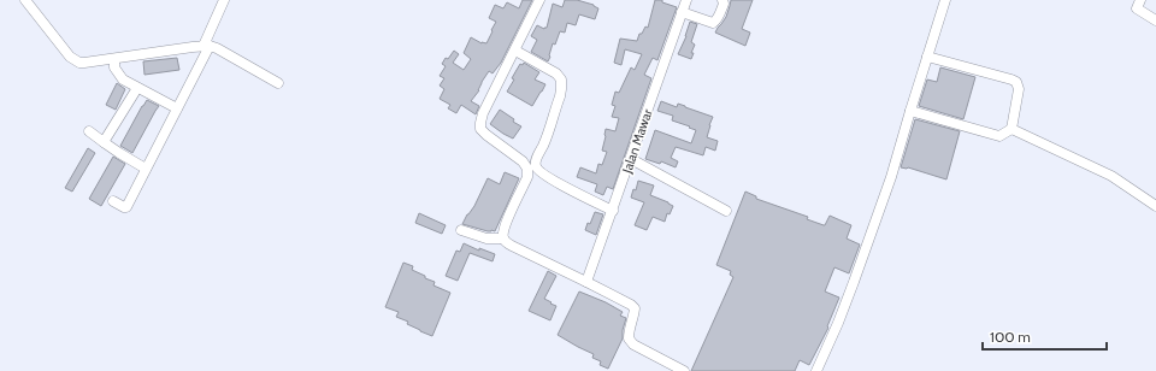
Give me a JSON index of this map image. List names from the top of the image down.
{
  "streets": {
    "street": ["Jalan Mawar"]
  },
  "scale_bar": "100 m"
}
